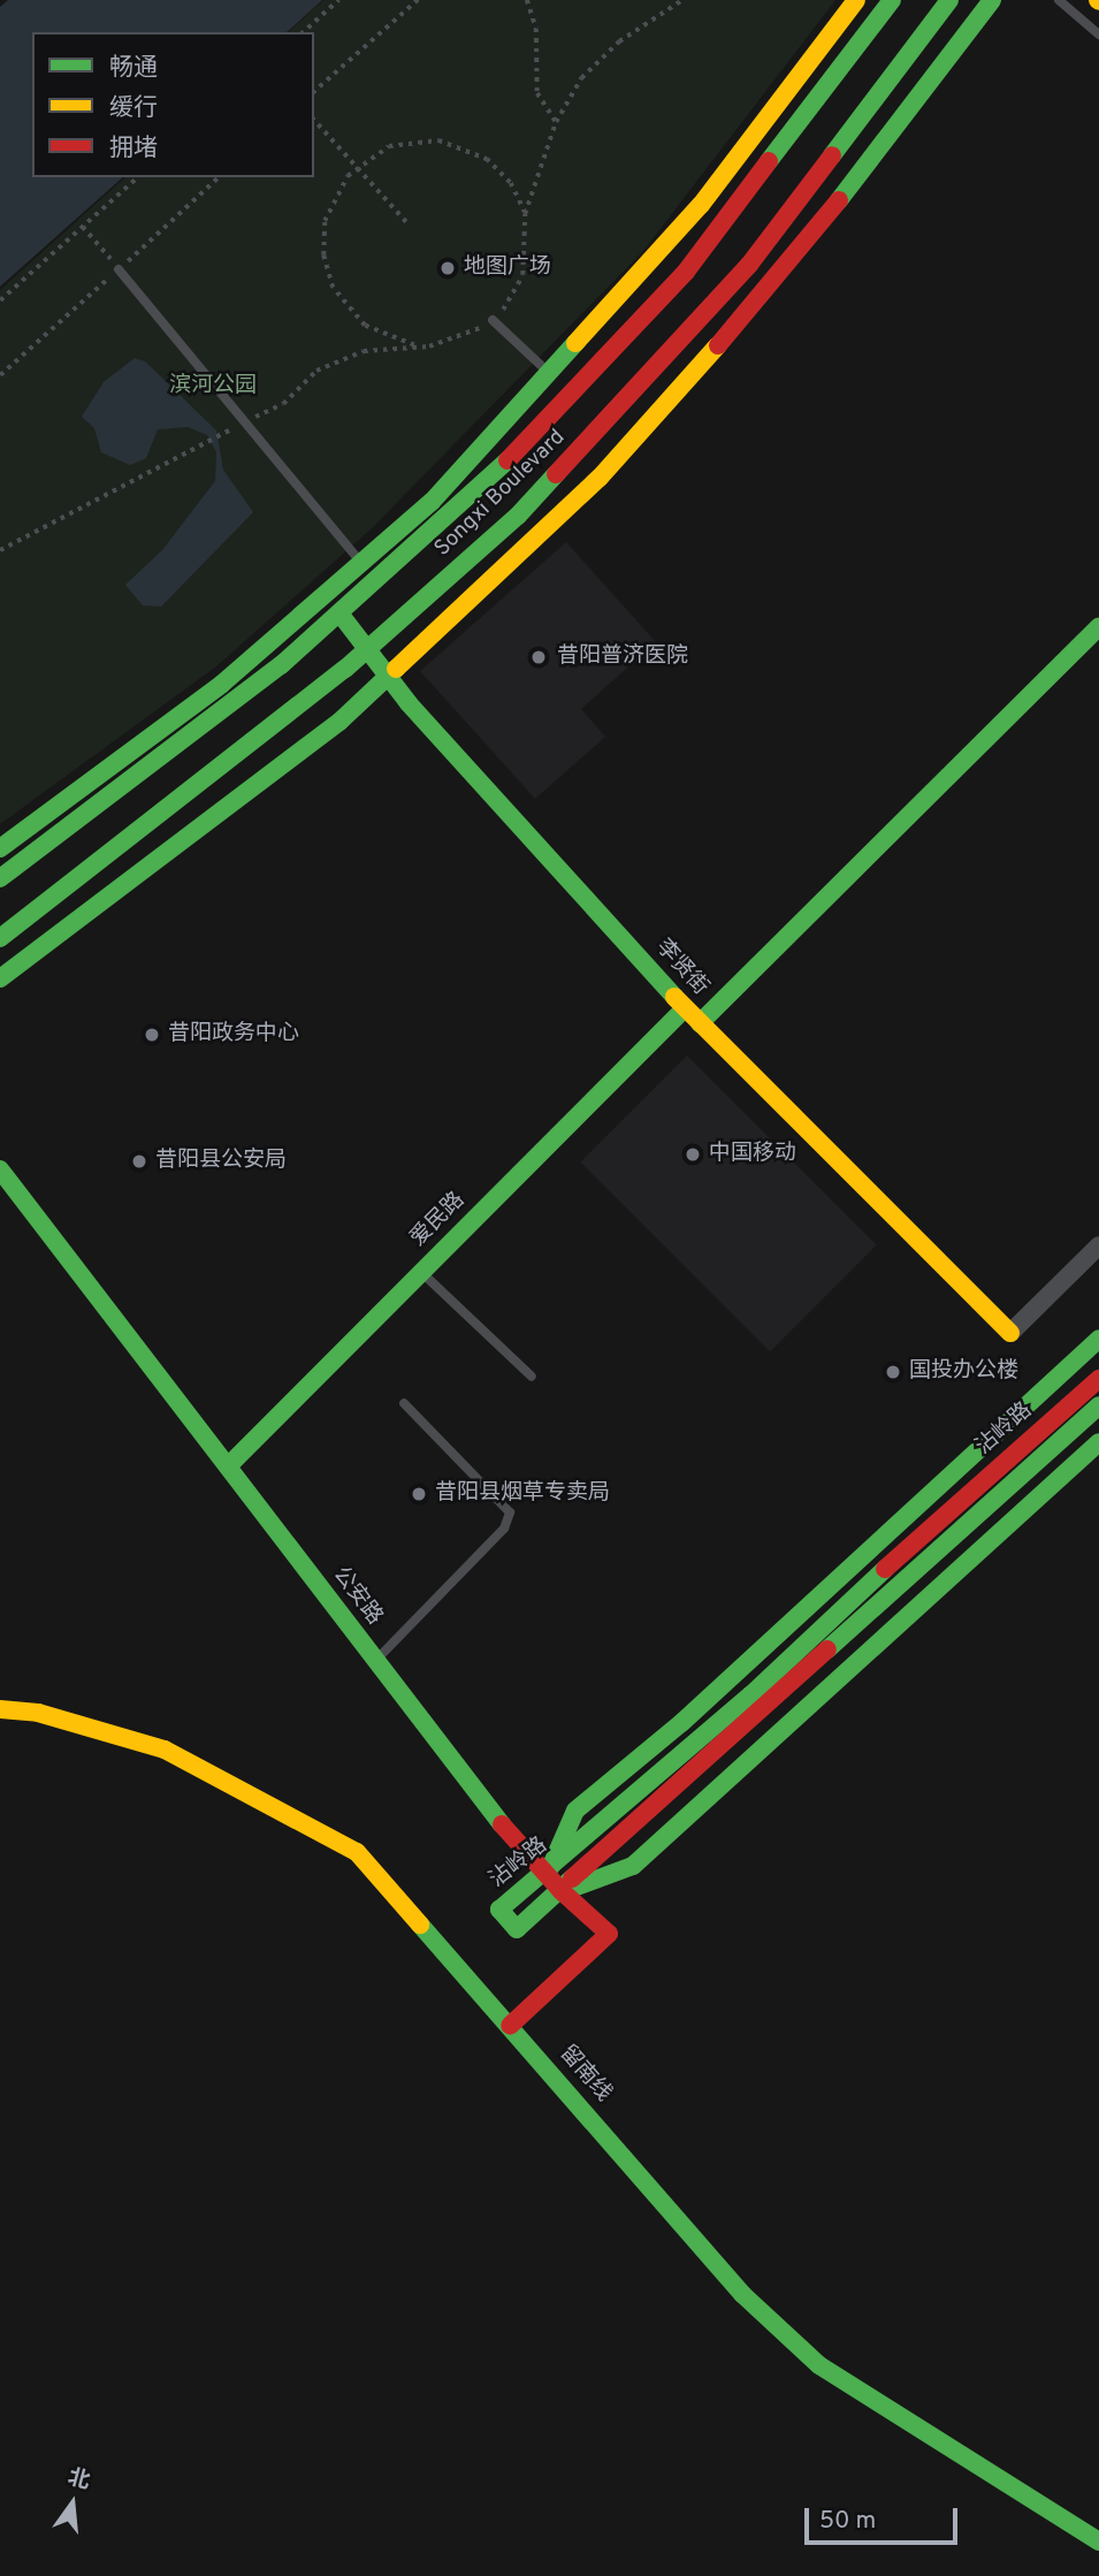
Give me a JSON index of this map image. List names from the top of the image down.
{
  "streets": {
    "main road": [
      "Songxi Boulevard",
      "李贤街",
      "爱民路",
      "沾岭路",
      "公安路",
      "留南线"
    ]
  },
  "crossings": [
    ["Songxi Boulevard", "李贤街"],
    ["李贤街", "爱民路"],
    ["爱民路", "公安路"],
    ["沾岭路", "公安路"],
    ["公安路", "留南线"]
  ],
  "parks": ["滨河公园"],
  "places": [
    "地图广场",
    "昔阳普济医院",
    "昔阳政务中心",
    "中国移动",
    "昔阳县公安局",
    "国投办公楼",
    "昔阳县烟草专卖局"
  ],
  "legend": ["畅通", "缓行", "拥堵"],
  "scale_bar": "50 m",
  "north": "top"
}
